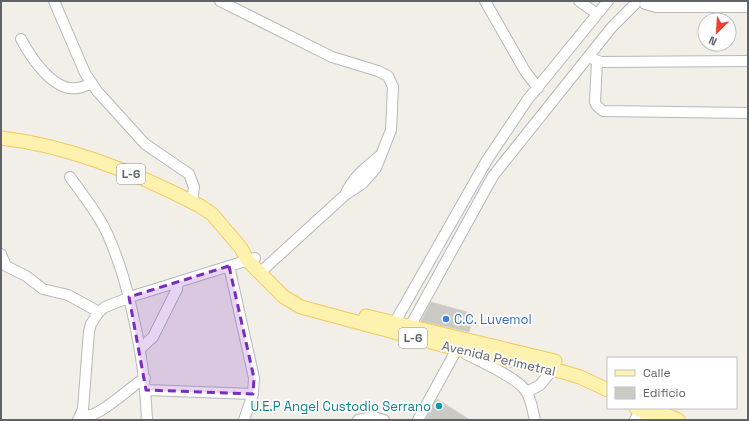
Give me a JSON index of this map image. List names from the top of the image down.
{
  "streets": {
    "main road": ["L-6", "Avenida Perimetral"]
  },
  "crossings": [
    ["L-6", "Avenida Perimetral"]
  ],
  "places": ["C.C. Luvemol", "U.E.P Angel Custodio Serrano"],
  "legend": ["Calle", "Edificio"],
  "north": "bottom left"
}
